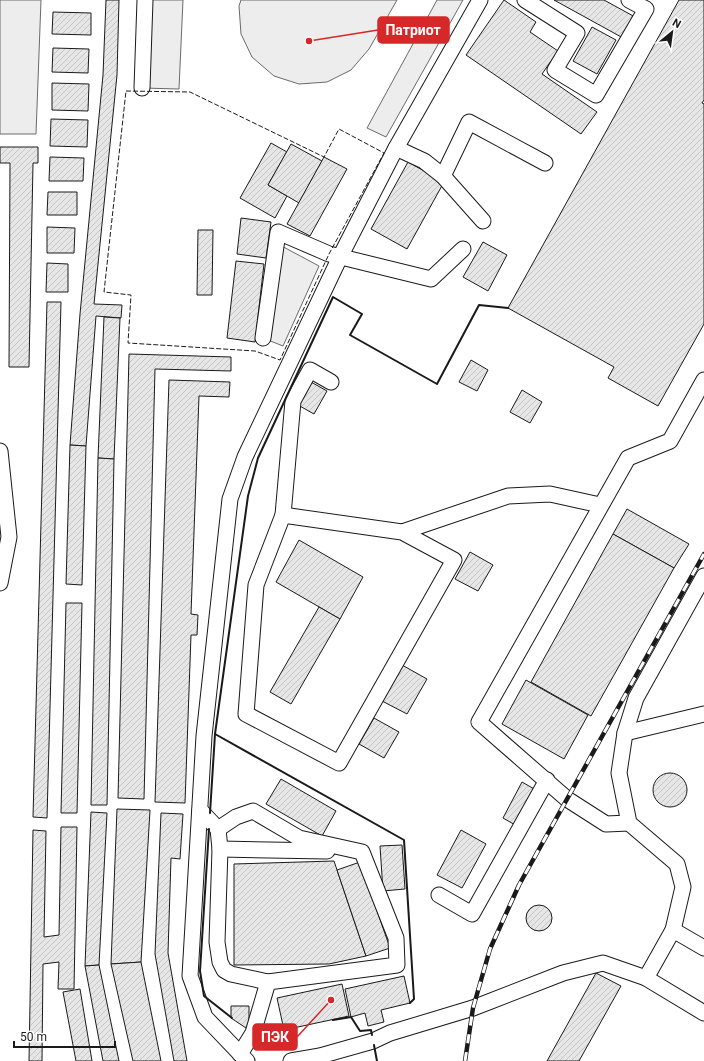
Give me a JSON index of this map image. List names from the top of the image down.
{
  "places": ["Патриот", "ПЭК"],
  "scale_bar": "50 m",
  "north": "top right"
}
